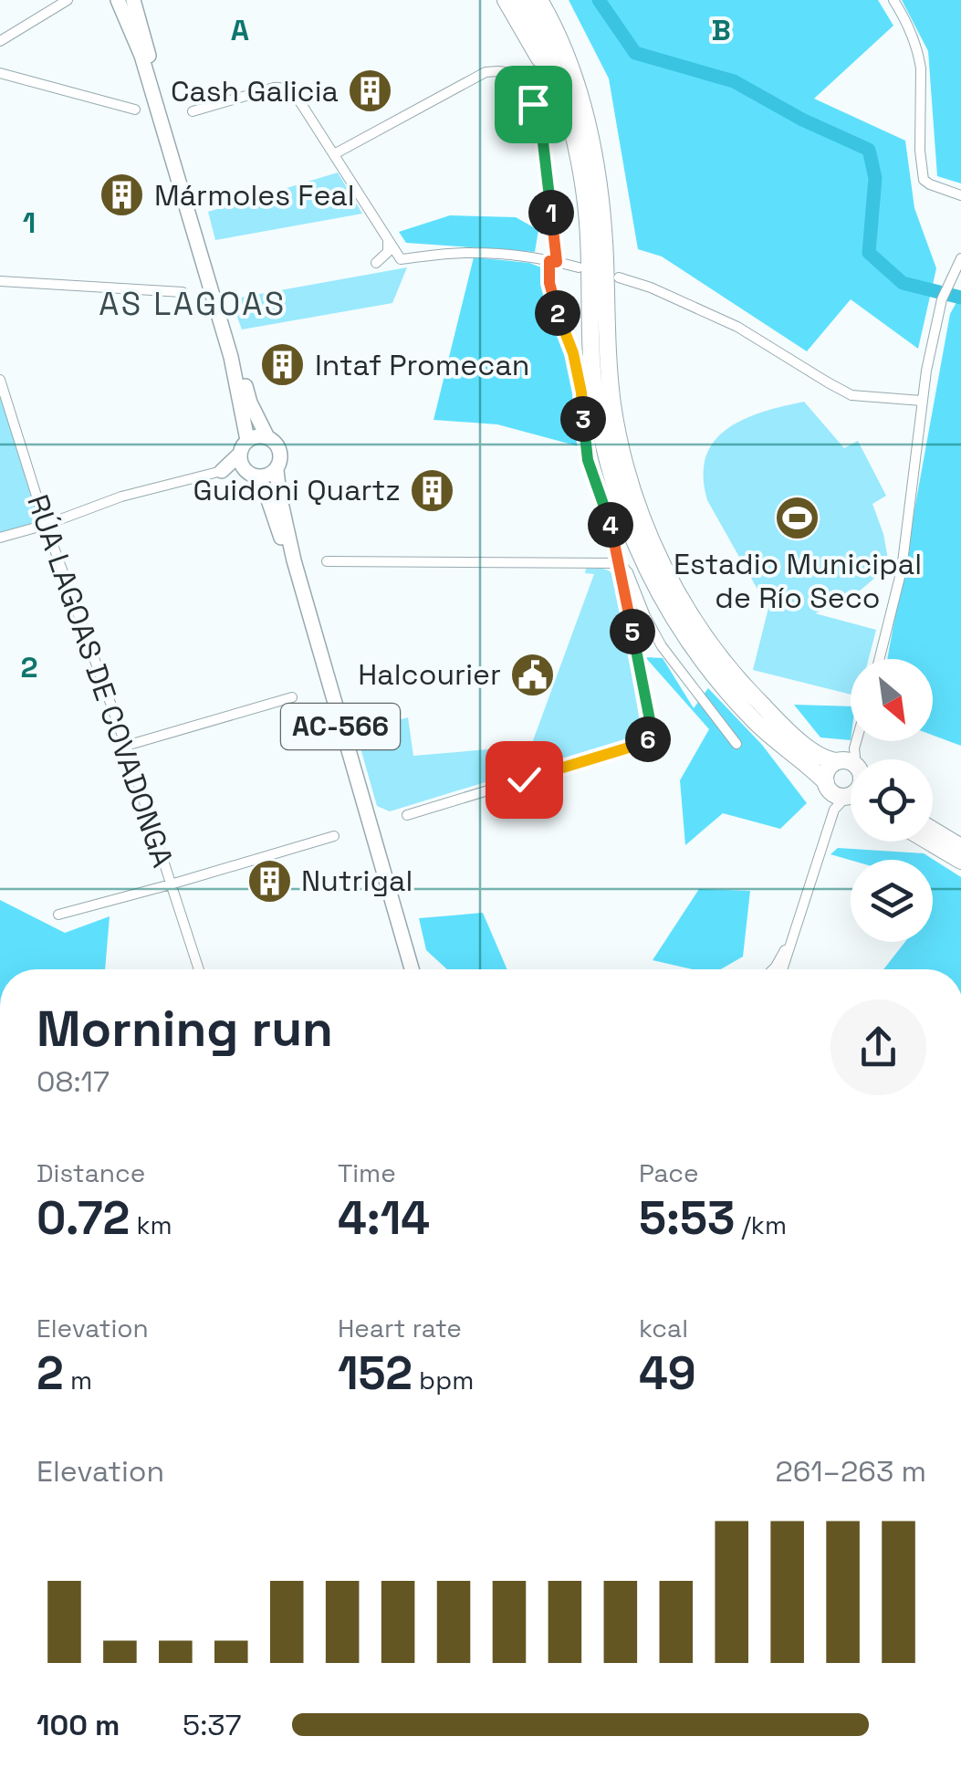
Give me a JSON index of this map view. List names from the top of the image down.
{
  "streets": {
    "main road": ["AC-566"],
    "street": ["RÚA LAGOAS DE COVADONGA"]
  },
  "districts": ["AS LAGOAS"],
  "places": {
    "building": [
      "Cash Galicia",
      "Mármoles Feal",
      "Intaf Promecan",
      "Guidoni Quartz",
      "Nutrigal"
    ],
    "sports": ["Estadio Municipal de Río Seco"],
    "public building": ["Halcourier"]
  },
  "north": "bottom right",
  "page": {
    "pins": [
      "1",
      "2",
      "3",
      "4",
      "5",
      "6"
    ],
    "heading": ["Morning run", "08:17"],
    "stats": [
      ["Distance", "0.72 km"],
      ["Time", "4:14"],
      ["Pace", "5:53 /km"],
      ["Elevation", "2 m"],
      ["Heart rate", "152 bpm"],
      ["kcal", "49"]
    ],
    "chart": ["Elevation", "261–263 m"],
    "list": [
      {
        "name": "100 m",
        "note": "5:37"
      }
    ]
  },
  "grid": {
    "columns": ["A", "B"],
    "rows": ["1", "2"]
  }
}
